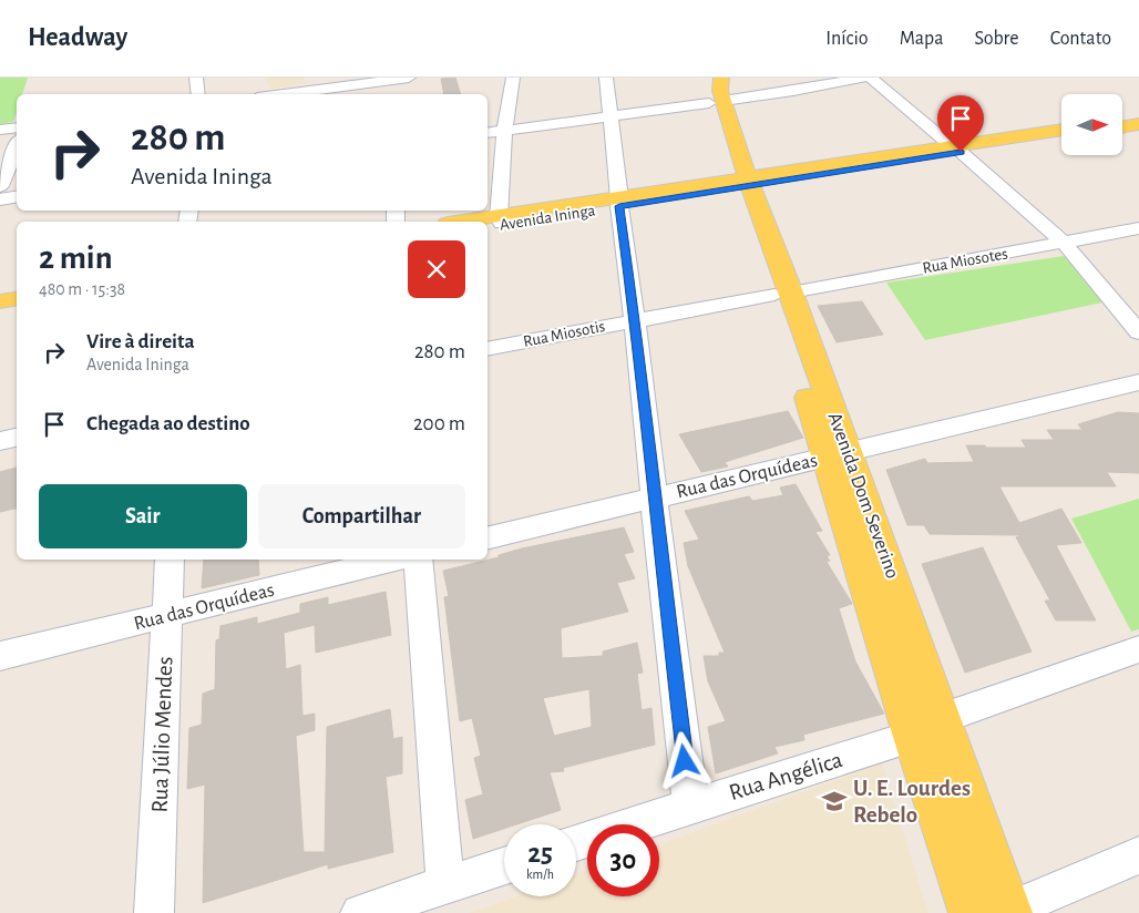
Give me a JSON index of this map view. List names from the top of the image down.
{
  "streets": {
    "main road": ["Avenida Ininga", "Avenida Dom Severino"],
    "street": [
      "Rua Miosotes",
      "Rua Miosotis",
      "Rua das Orquídeas",
      "Rua Júlio Mendes",
      "Rua Angélica"
    ]
  },
  "crossings": [
    ["Avenida Ininga", "Avenida Dom Severino"],
    ["Rua Miosotes", "Rua Miosotis"],
    ["Rua Miosotes", "Avenida Dom Severino"],
    ["Rua Miosotis", "Avenida Dom Severino"],
    ["Rua das Orquídeas", "Avenida Dom Severino"],
    ["Rua das Orquídeas", "Rua Júlio Mendes"],
    ["Avenida Dom Severino", "Rua Angélica"]
  ],
  "places": {
    "school or university": ["U. E. Lourdes Rebelo"]
  },
  "north": "right",
  "page": {
    "header": "Headway",
    "nav": [
      "Início",
      "Mapa",
      "Sobre",
      "Contato"
    ],
    "turn": ["280 m", "Avenida Ininga"],
    "heading": ["2 min", "480 m · 15:38"],
    "list": [
      {
        "name": "Vire à direita",
        "note": "Avenida Ininga",
        "value": "280 m"
      },
      {
        "name": "Chegada ao destino",
        "value": "200 m"
      }
    ],
    "buttons": ["Sair", "Compartilhar"],
    "speed": "25 km/h",
    "limit": "30"
  }
}
